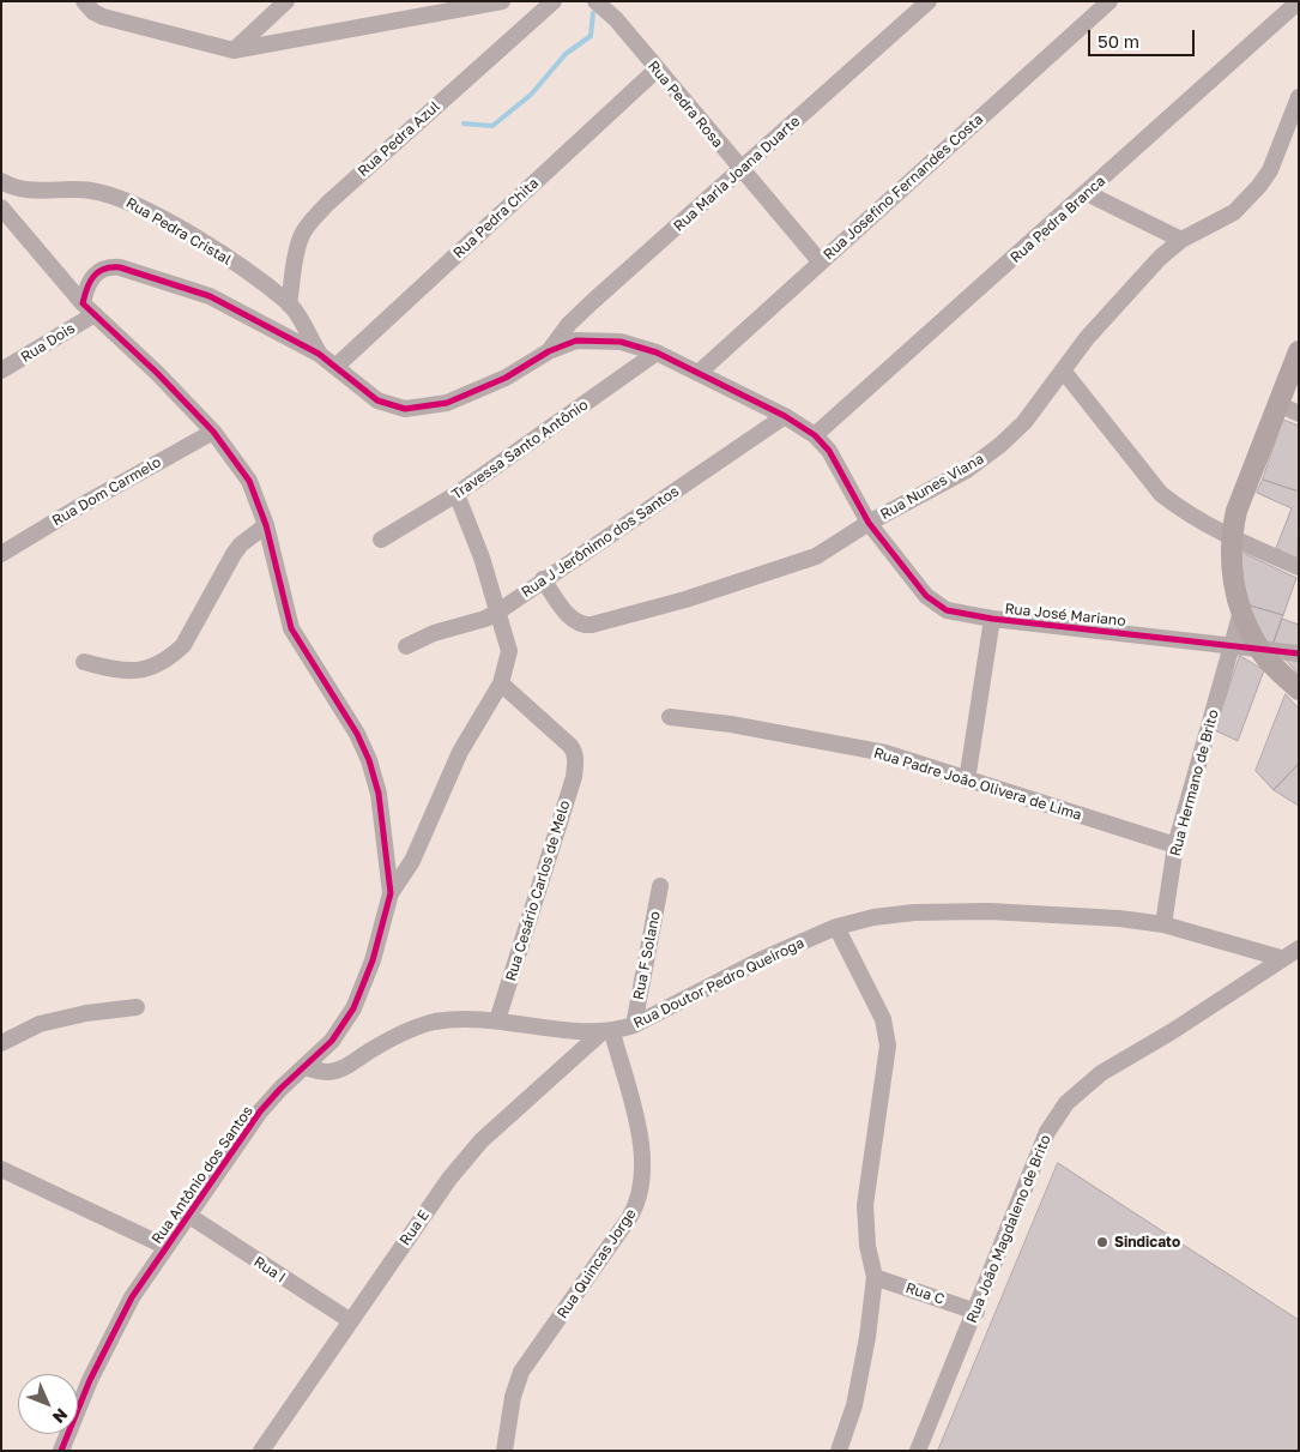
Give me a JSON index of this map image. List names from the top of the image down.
{
  "streets": {
    "street": [
      "Rua Pedra Rosa",
      "Rua Pedra Azul",
      "Rua Maria Joana Duarte",
      "Rua Josefino Fernandes Costa",
      "Rua Pedra Chita",
      "Rua Pedra Branca",
      "Rua Pedra Cristal",
      "Rua Dois",
      "Travessa Santo Antônio",
      "Rua Nunes Viana",
      "Rua Dom Carmelo",
      "Rua J Jerônimo dos Santos",
      "Rua José Mariano",
      "Rua Hermano de Brito",
      "Rua Padre João Olivera de Lima",
      "Rua Cesário Carlos de Melo",
      "Rua F Solano",
      "Rua Doutor Pedro Queiroga",
      "Rua Antônio dos Santos",
      "Rua E",
      "Rua João Magdaleno de Brito",
      "Rua Quincas Jorge",
      "Rua I",
      "Rua C"
    ]
  },
  "crossings": [
    ["Rua Pedra Rosa", "Rua Maria Joana Duarte"],
    ["Rua Pedra Rosa", "Rua Josefino Fernandes Costa"],
    ["Rua Pedra Rosa", "Rua Pedra Chita"],
    ["Rua Pedra Azul", "Rua Pedra Cristal"],
    ["Rua Dois", "Rua Antônio dos Santos"],
    ["Rua Nunes Viana", "Rua J Jerônimo dos Santos"],
    ["Rua Nunes Viana", "Rua José Mariano"],
    ["Rua Dom Carmelo", "Rua Antônio dos Santos"],
    ["Rua José Mariano", "Rua Hermano de Brito"],
    ["Rua Hermano de Brito", "Rua Padre João Olivera de Lima"],
    ["Rua Hermano de Brito", "Rua Doutor Pedro Queiroga"],
    ["Rua Cesário Carlos de Melo", "Rua Doutor Pedro Queiroga"],
    ["Rua F Solano", "Rua Doutor Pedro Queiroga"],
    ["Rua Doutor Pedro Queiroga", "Rua Antônio dos Santos"],
    ["Rua Doutor Pedro Queiroga", "Rua E"],
    ["Rua Doutor Pedro Queiroga", "Rua João Magdaleno de Brito"],
    ["Rua Doutor Pedro Queiroga", "Rua Quincas Jorge"],
    ["Rua Antônio dos Santos", "Rua I"],
    ["Rua E", "Rua Quincas Jorge"],
    ["Rua E", "Rua I"],
    ["Rua João Magdaleno de Brito", "Rua C"]
  ],
  "places": ["Sindicato"],
  "scale_bar": "50 m",
  "north": "bottom right"
}
